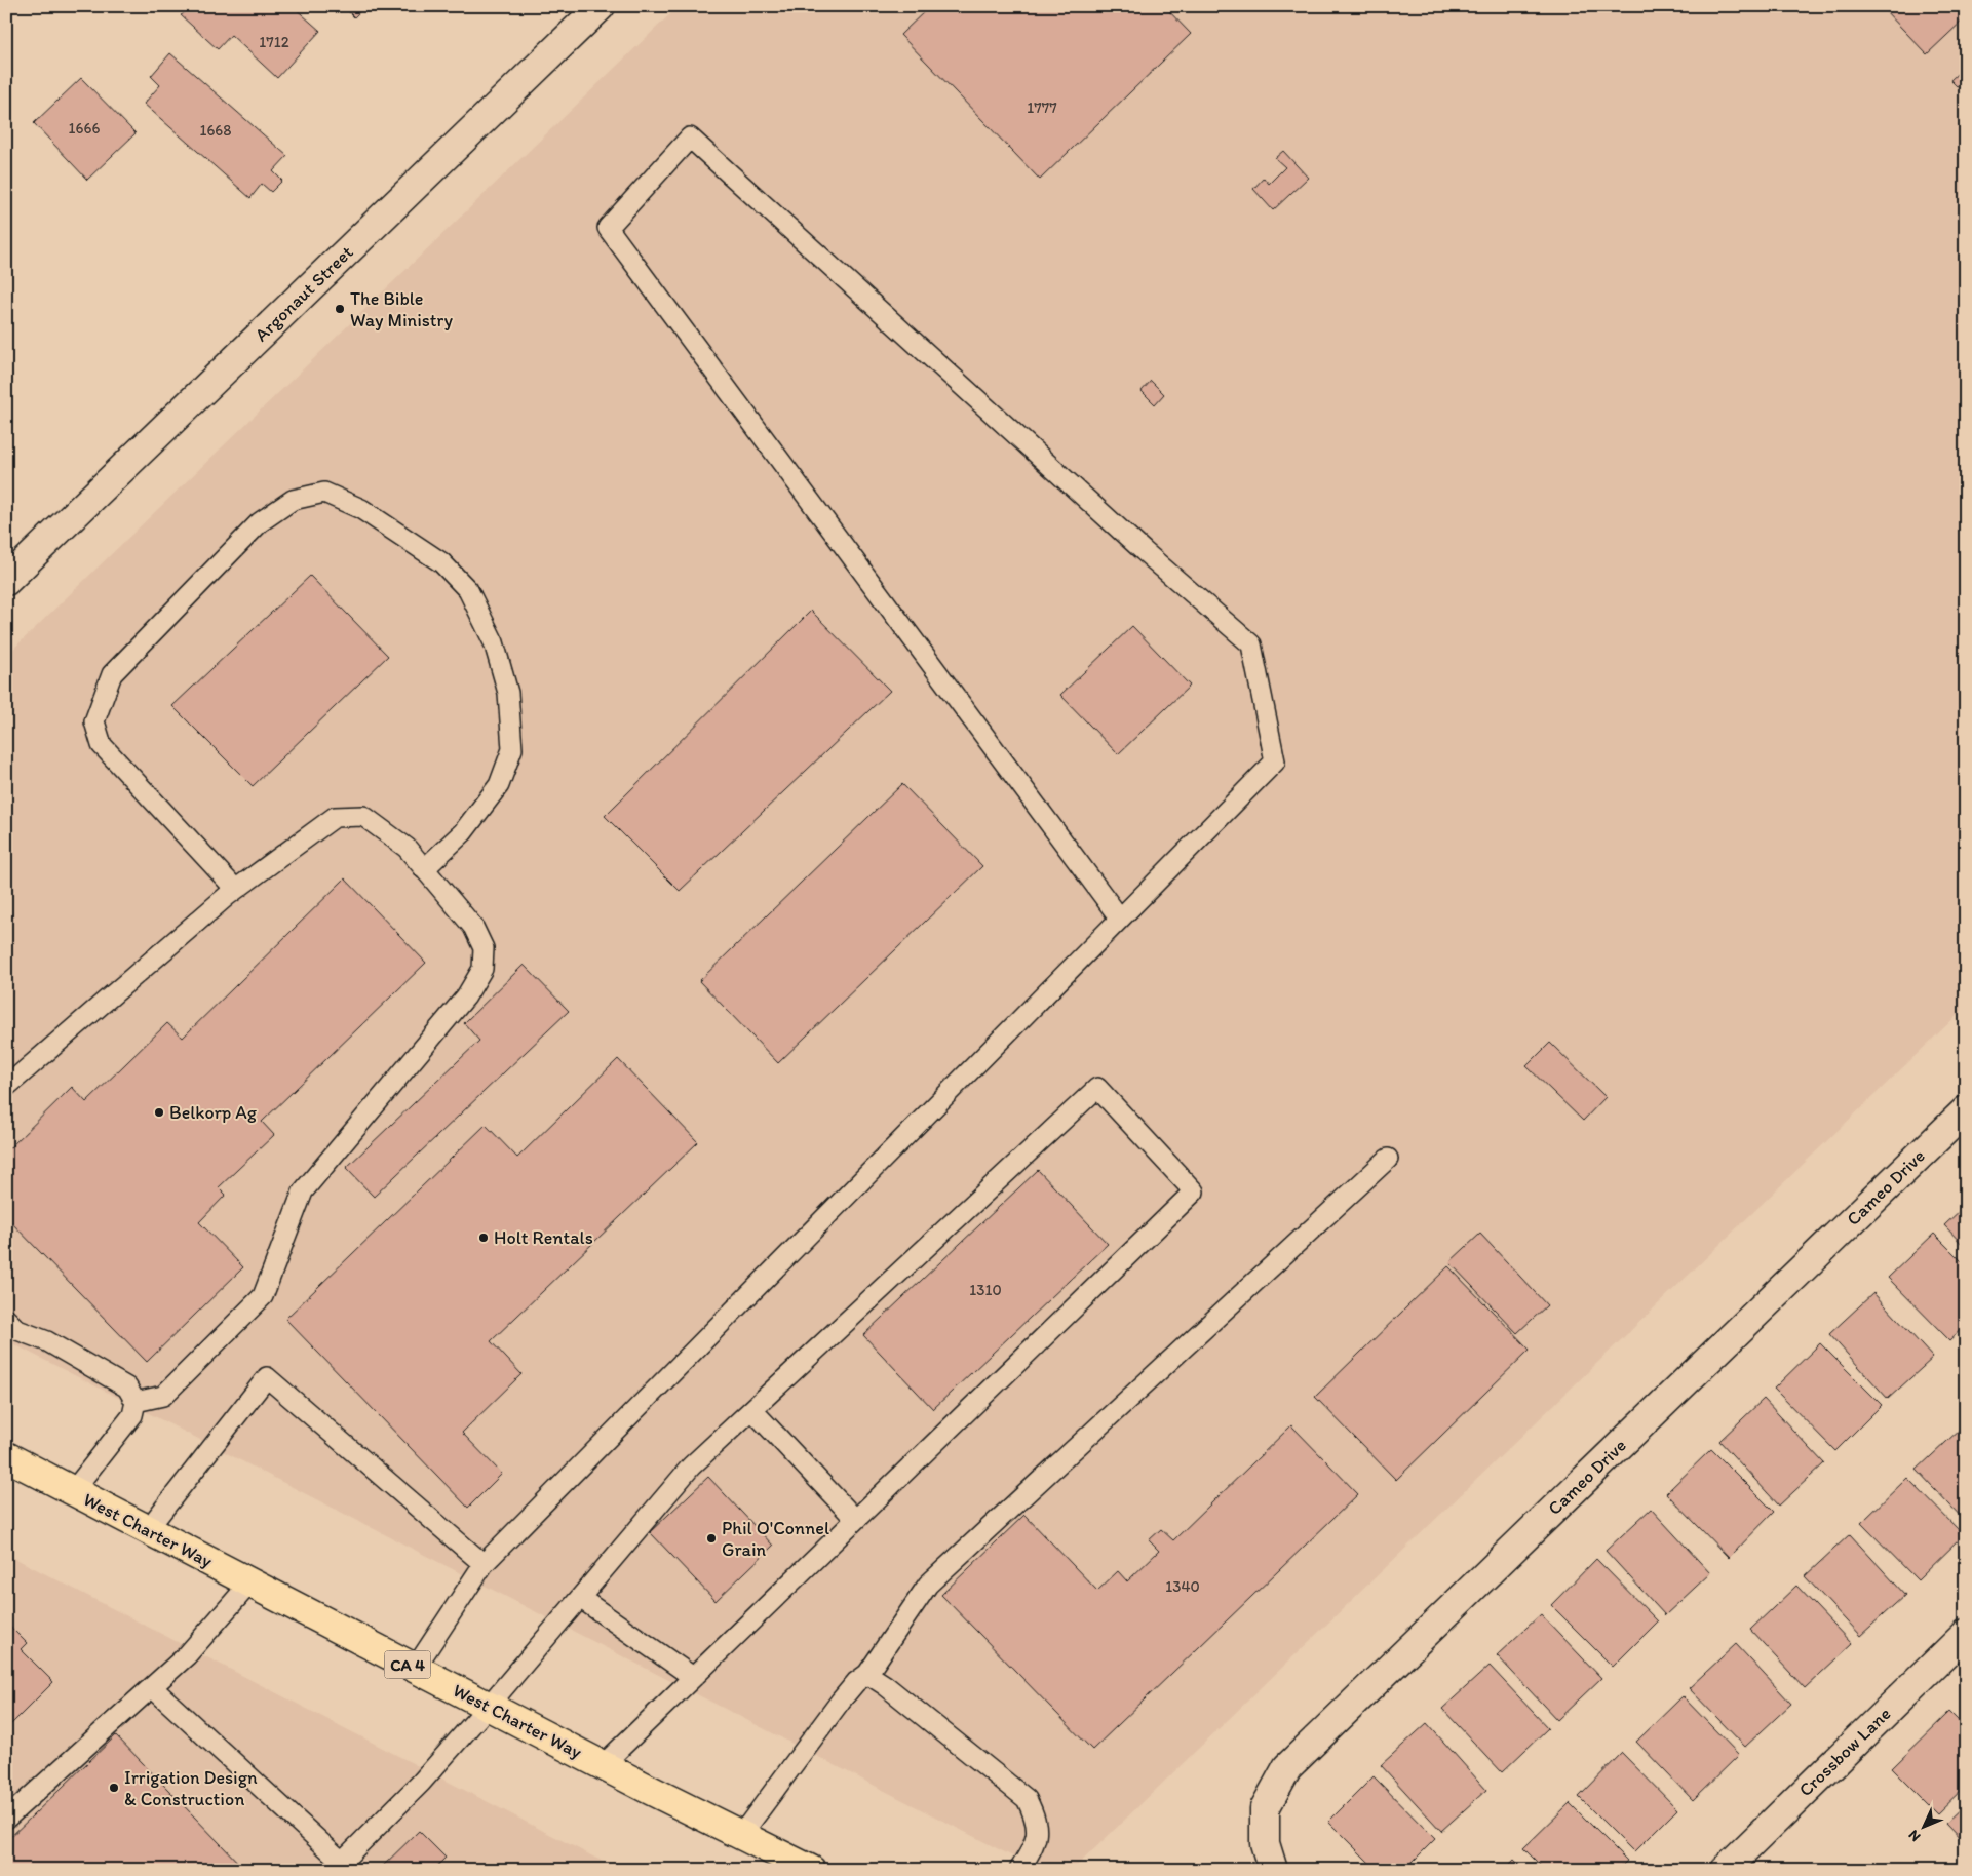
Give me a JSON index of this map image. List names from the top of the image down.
{
  "streets": {
    "highway": ["West Charter Way", "CA 4"],
    "street": ["Argonaut Street", "Cameo Drive", "Crossbow Lane"]
  },
  "places": [
    "The Bible Way Ministry",
    "Belkorp Ag",
    "Holt Rentals",
    "Phil O'Connel Grain",
    "Irrigation Design & Construction"
  ],
  "house_numbers": [
    "1712",
    "1777",
    "1666",
    "1668",
    "1310",
    "1340"
  ],
  "north": "bottom left"
}
